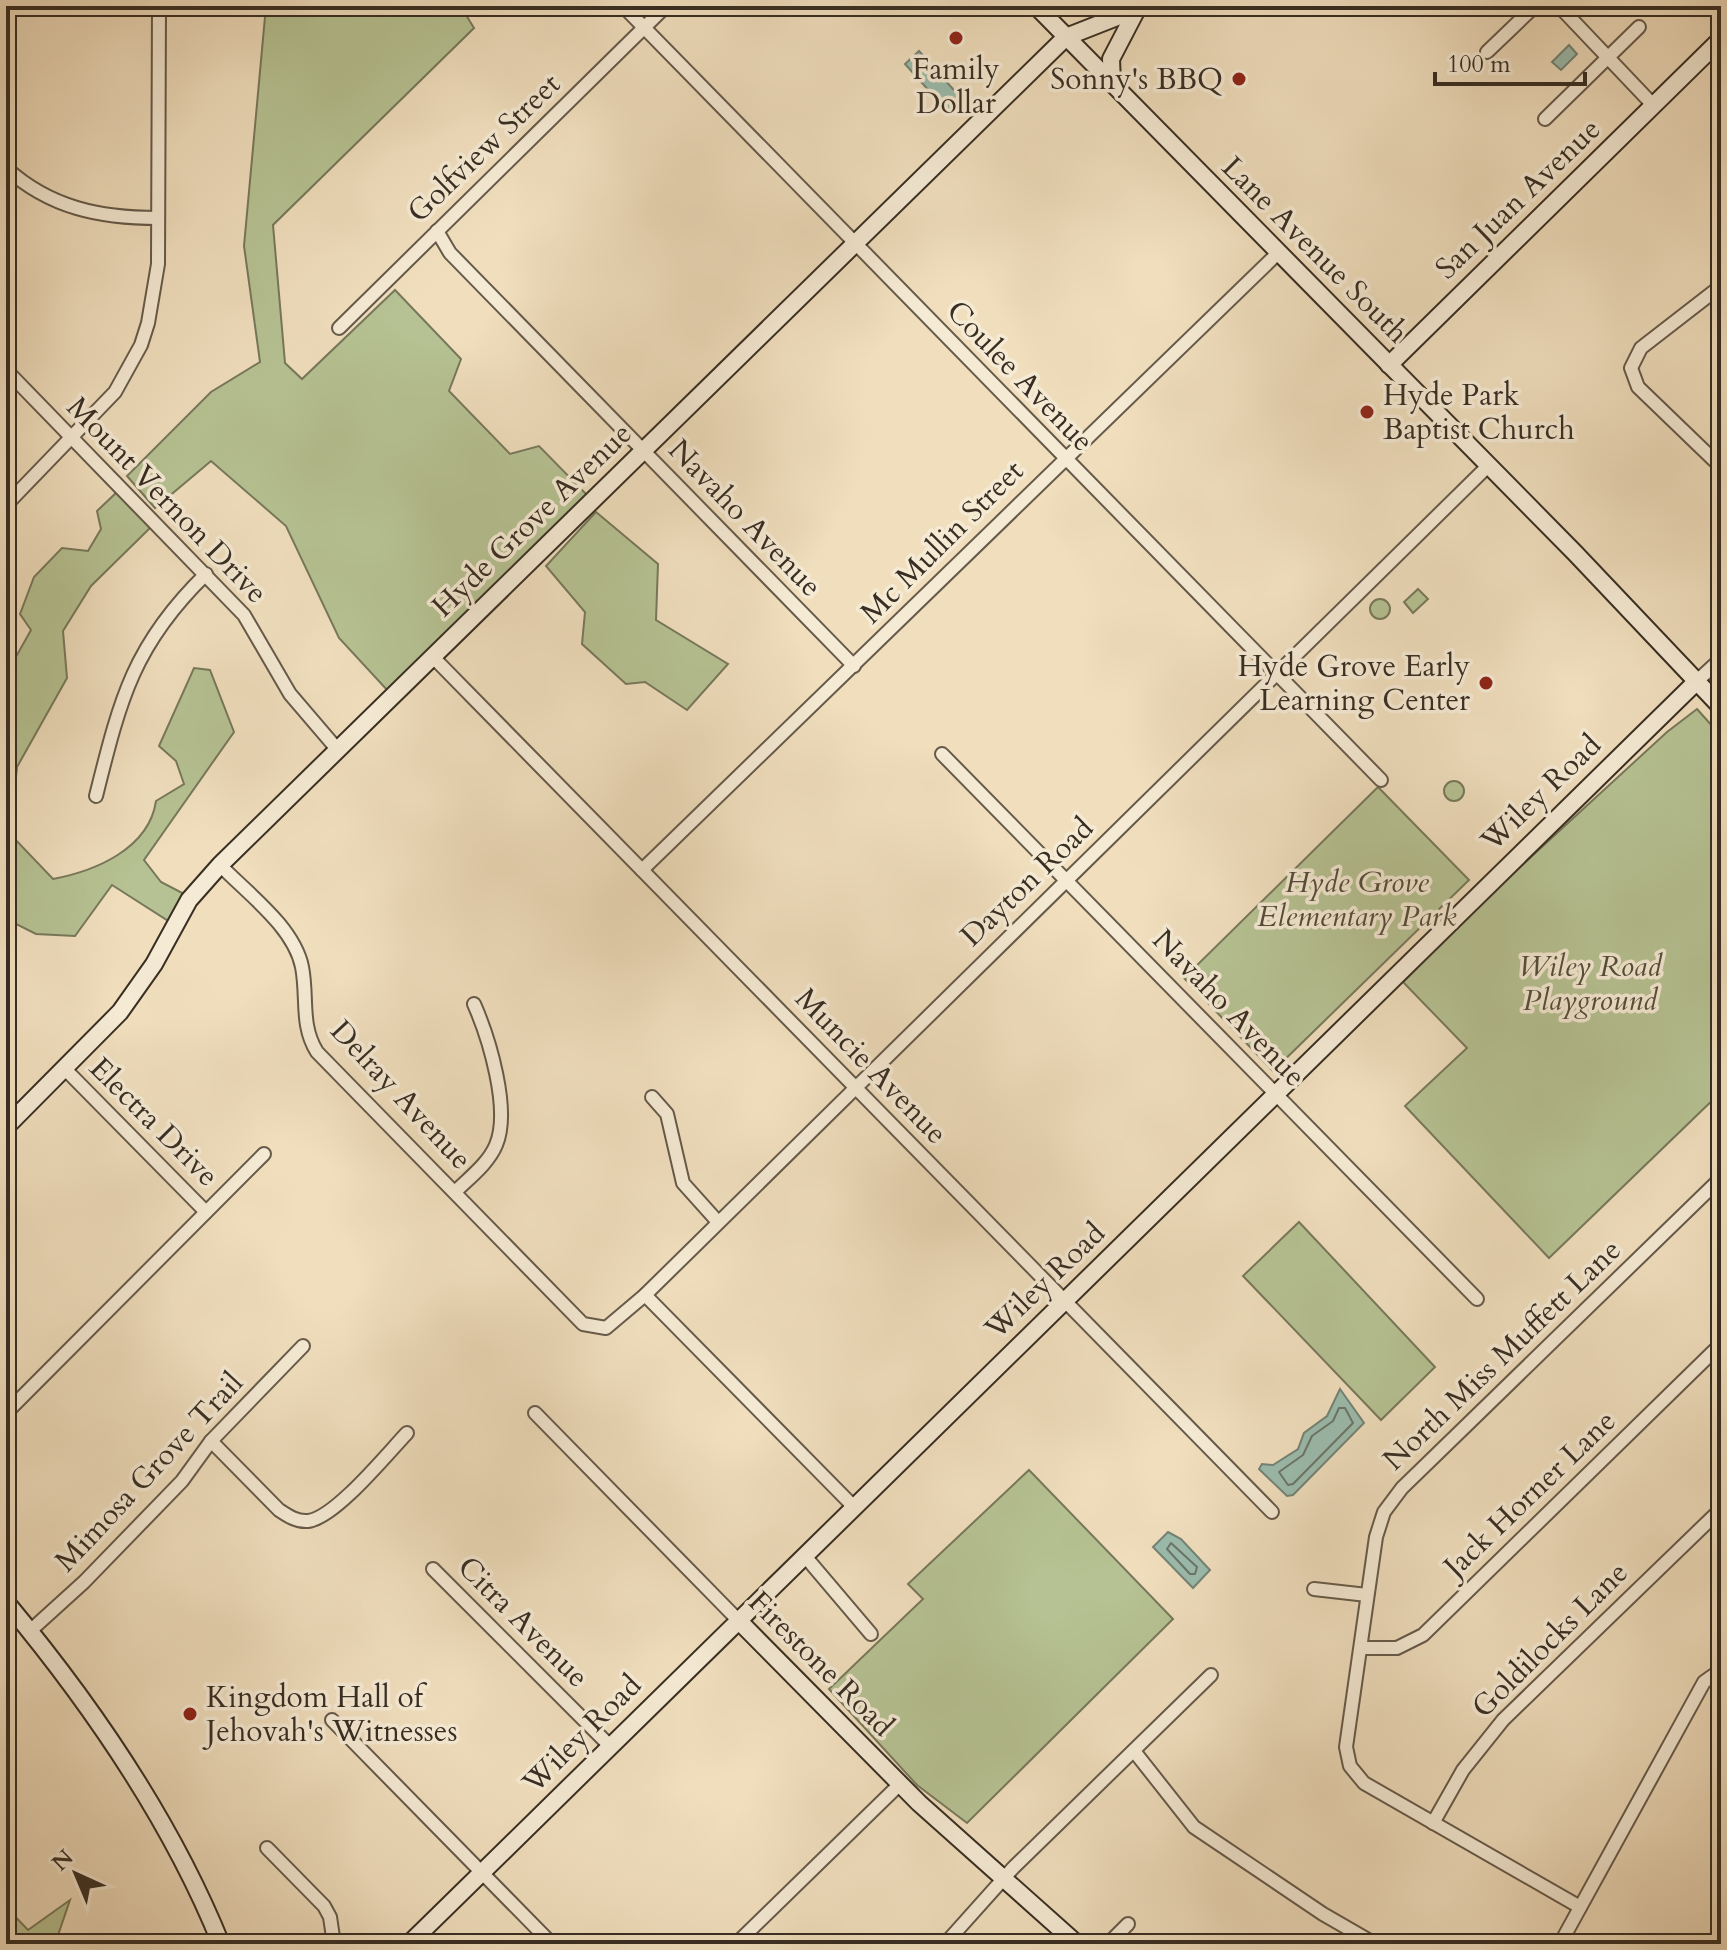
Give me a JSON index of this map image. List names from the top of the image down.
{
  "streets": {
    "street": [
      "Golfview Street",
      "San Juan Avenue",
      "Lane Avenue South",
      "Coulee Avenue",
      "Mount Vernon Drive",
      "Navaho Avenue",
      "Hyde Grove Avenue",
      "Mc Mullin Street",
      "Wiley Road",
      "Dayton Road",
      "Muncie Avenue",
      "Delray Avenue",
      "Electra Drive",
      "North Miss Muffett Lane",
      "Mimosa Grove Trail",
      "Jack Horner Lane",
      "Citra Avenue",
      "Goldilocks Lane",
      "Firestone Road"
    ]
  },
  "crossings": [
    ["Golfview Street", "Coulee Avenue"],
    ["Golfview Street", "Navaho Avenue"],
    ["San Juan Avenue", "Lane Avenue South"],
    ["Lane Avenue South", "Hyde Grove Avenue"],
    ["Lane Avenue South", "Mc Mullin Street"],
    ["Lane Avenue South", "Wiley Road"],
    ["Lane Avenue South", "Dayton Road"],
    ["Coulee Avenue", "Hyde Grove Avenue"],
    ["Coulee Avenue", "Mc Mullin Street"],
    ["Coulee Avenue", "Dayton Road"],
    ["Mount Vernon Drive", "Hyde Grove Avenue"],
    ["Navaho Avenue", "Hyde Grove Avenue"],
    ["Navaho Avenue", "Mc Mullin Street"],
    ["Navaho Avenue", "Wiley Road"],
    ["Navaho Avenue", "Dayton Road"],
    ["Hyde Grove Avenue", "Muncie Avenue"],
    ["Hyde Grove Avenue", "Delray Avenue"],
    ["Hyde Grove Avenue", "Electra Drive"],
    ["Mc Mullin Street", "Muncie Avenue"],
    ["Wiley Road", "Muncie Avenue"],
    ["Wiley Road", "Citra Avenue"],
    ["Wiley Road", "Firestone Road"],
    ["Dayton Road", "Muncie Avenue"],
    ["Dayton Road", "Delray Avenue"],
    ["North Miss Muffett Lane", "Jack Horner Lane"],
    ["North Miss Muffett Lane", "Goldilocks Lane"]
  ],
  "parks": ["Hyde Grove Elementary Park", "Wiley Road Playground"],
  "places": [
    "Family Dollar",
    "Sonny's BBQ",
    "Hyde Park Baptist Church",
    "Hyde Grove Early Learning Center",
    "Kingdom Hall of Jehovah's Witnesses"
  ],
  "scale_bar": "100 m",
  "north": "top left"
}
